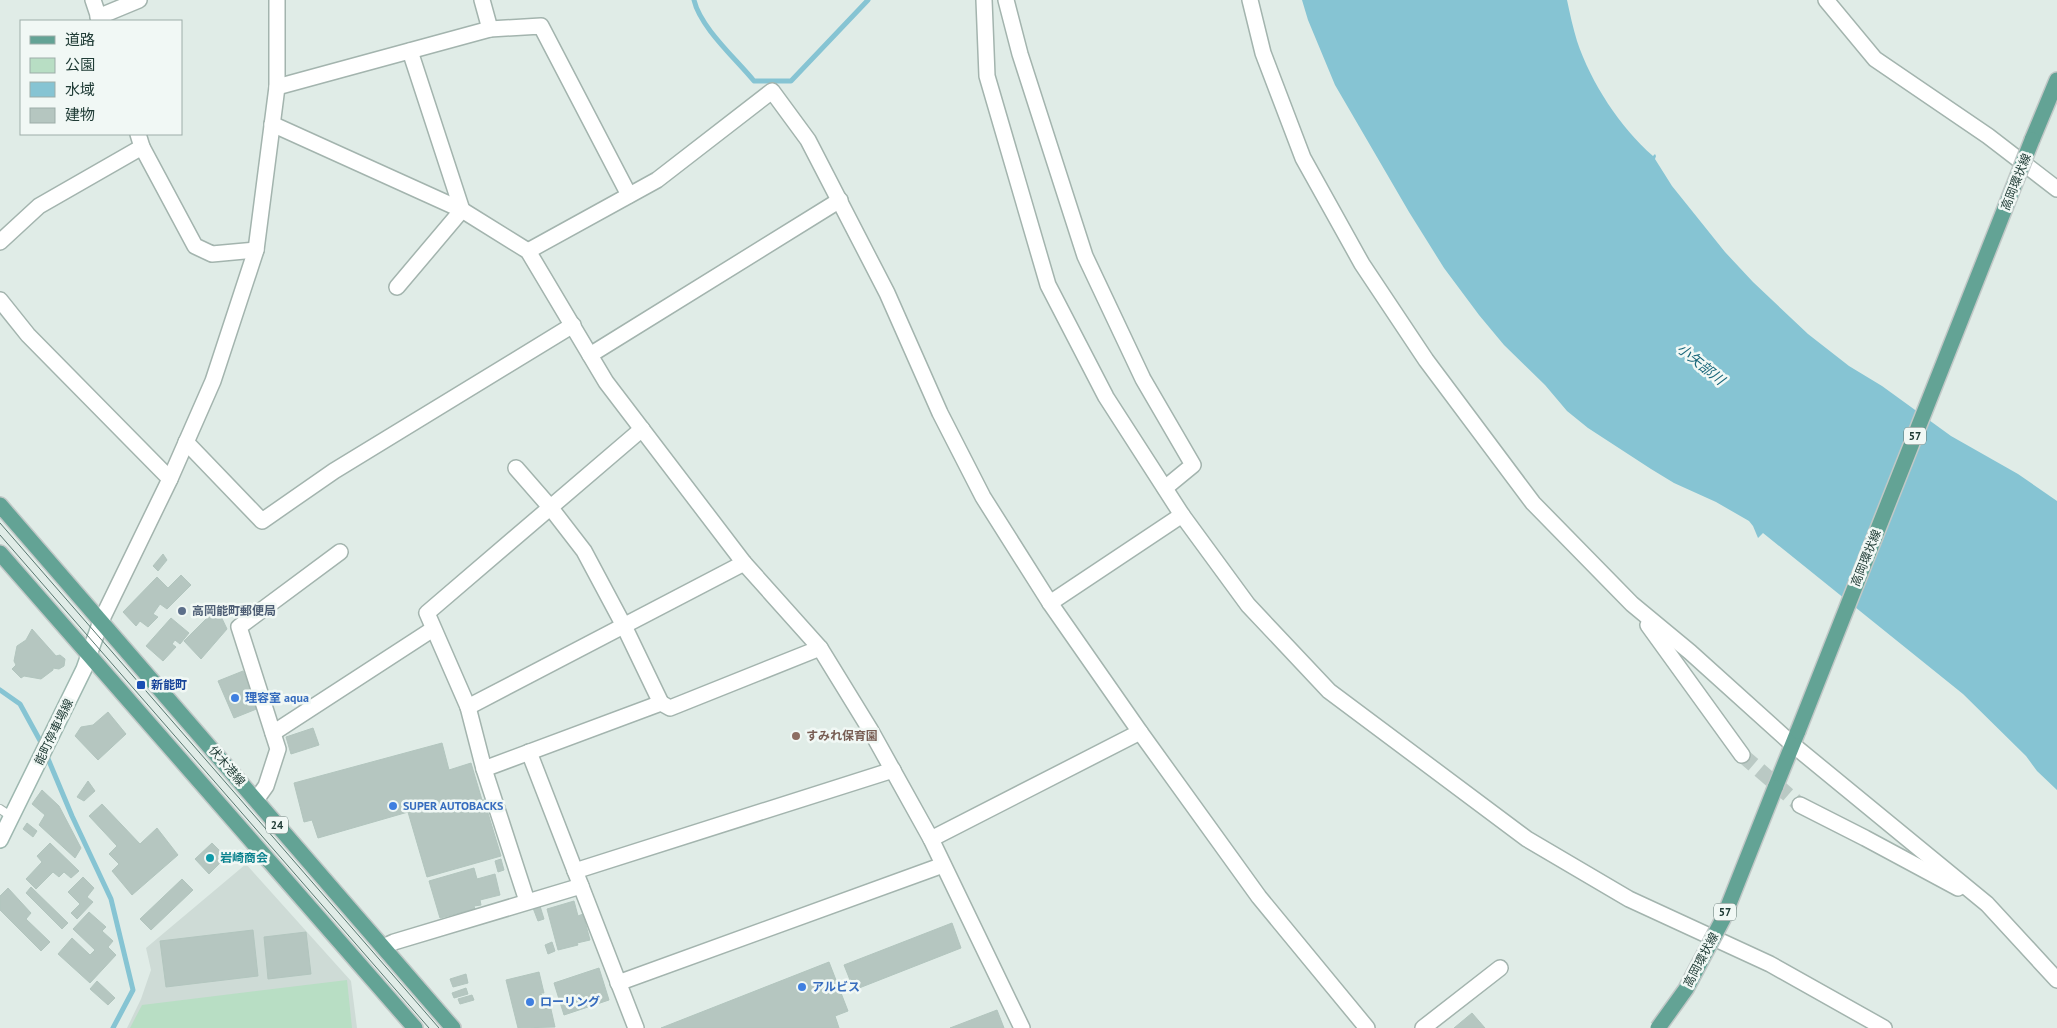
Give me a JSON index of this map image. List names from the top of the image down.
{
  "streets": {
    "main road": [
      "高岡環状線",
      "57",
      "伏木港線",
      "24"
    ],
    "street": ["能町停車場線"]
  },
  "crossings": [
    ["能町停車場線", "伏木港線"],
    ["能町停車場線", "24"]
  ],
  "water": ["小矢部川"],
  "places": {
    "other": [
      "高岡能町郵便局",
      "理容室 aqua",
      "すみれ保育園",
      "SUPER AUTOBACKS",
      "岩崎商会",
      "アルビス",
      "ローリング"
    ],
    "transit": ["新能町"]
  },
  "legend": [
    "道路",
    "公園",
    "水域",
    "建物"
  ]
}
